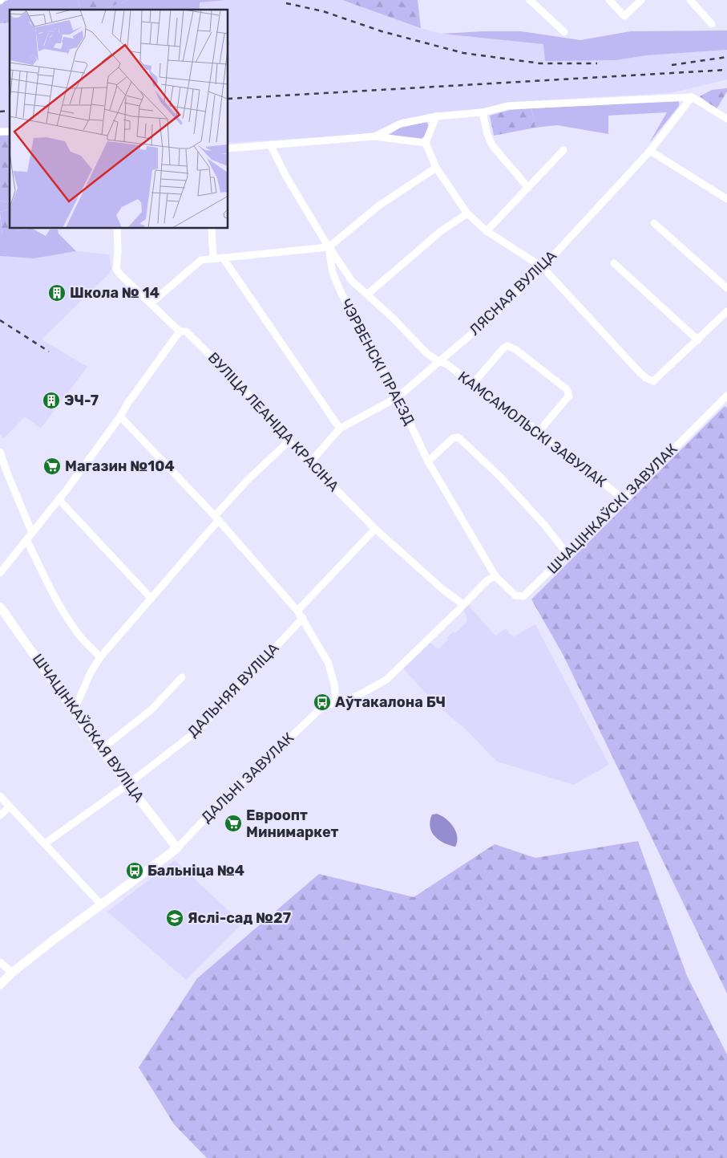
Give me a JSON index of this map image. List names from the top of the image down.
{
  "streets": {
    "street": [
      "ЛЯСНАЯ ВУЛІЦА",
      "ЧЭРВЕНСКІ ПРАЕЗД",
      "ВУЛІЦА ЛЕАНІДА КРАСІНА",
      "КАМСАМОЛЬСКІ ЗАВУЛАК",
      "ШЧАЦІНКАЎСКІ ЗАВУЛАК",
      "ДАЛЬНЯЯ ВУЛІЦА",
      "ШЧАЦІНКАЎСКАЯ ВУЛІЦА",
      "ДАЛЬНІ ЗАВУЛАК"
    ]
  },
  "crossings": [
    ["ЛЯСНАЯ ВУЛІЦА", "ЧЭРВЕНСКІ ПРАЕЗД"],
    ["ЛЯСНАЯ ВУЛІЦА", "ВУЛІЦА ЛЕАНІДА КРАСІНА"],
    ["ЛЯСНАЯ ВУЛІЦА", "КАМСАМОЛЬСКІ ЗАВУЛАК"],
    ["ЧЭРВЕНСКІ ПРАЕЗД", "КАМСАМОЛЬСКІ ЗАВУЛАК"],
    ["ЧЭРВЕНСКІ ПРАЕЗД", "ШЧАЦІНКАЎСКІ ЗАВУЛАК"],
    ["ЧЭРВЕНСКІ ПРАЕЗД", "ДАЛЬНІ ЗАВУЛАК"],
    ["ВУЛІЦА ЛЕАНІДА КРАСІНА", "ДАЛЬНІ ЗАВУЛАК"],
    ["КАМСАМОЛЬСКІ ЗАВУЛАК", "ШЧАЦІНКАЎСКІ ЗАВУЛАК"],
    ["ШЧАЦІНКАЎСКІ ЗАВУЛАК", "ДАЛЬНІ ЗАВУЛАК"],
    ["ДАЛЬНЯЯ ВУЛІЦА", "ШЧАЦІНКАЎСКАЯ ВУЛІЦА"],
    ["ШЧАЦІНКАЎСКАЯ ВУЛІЦА", "ДАЛЬНІ ЗАВУЛАК"]
  ],
  "places": {
    "building": ["Школа № 14", "ЭЧ-7"],
    "supermarket": ["Магазин №104", "Евроопт Минимаркет"],
    "bus stop": ["Аўтакалона БЧ", "Бальніца №4"],
    "school or university": ["Яслі-сад №27"]
  }
}
